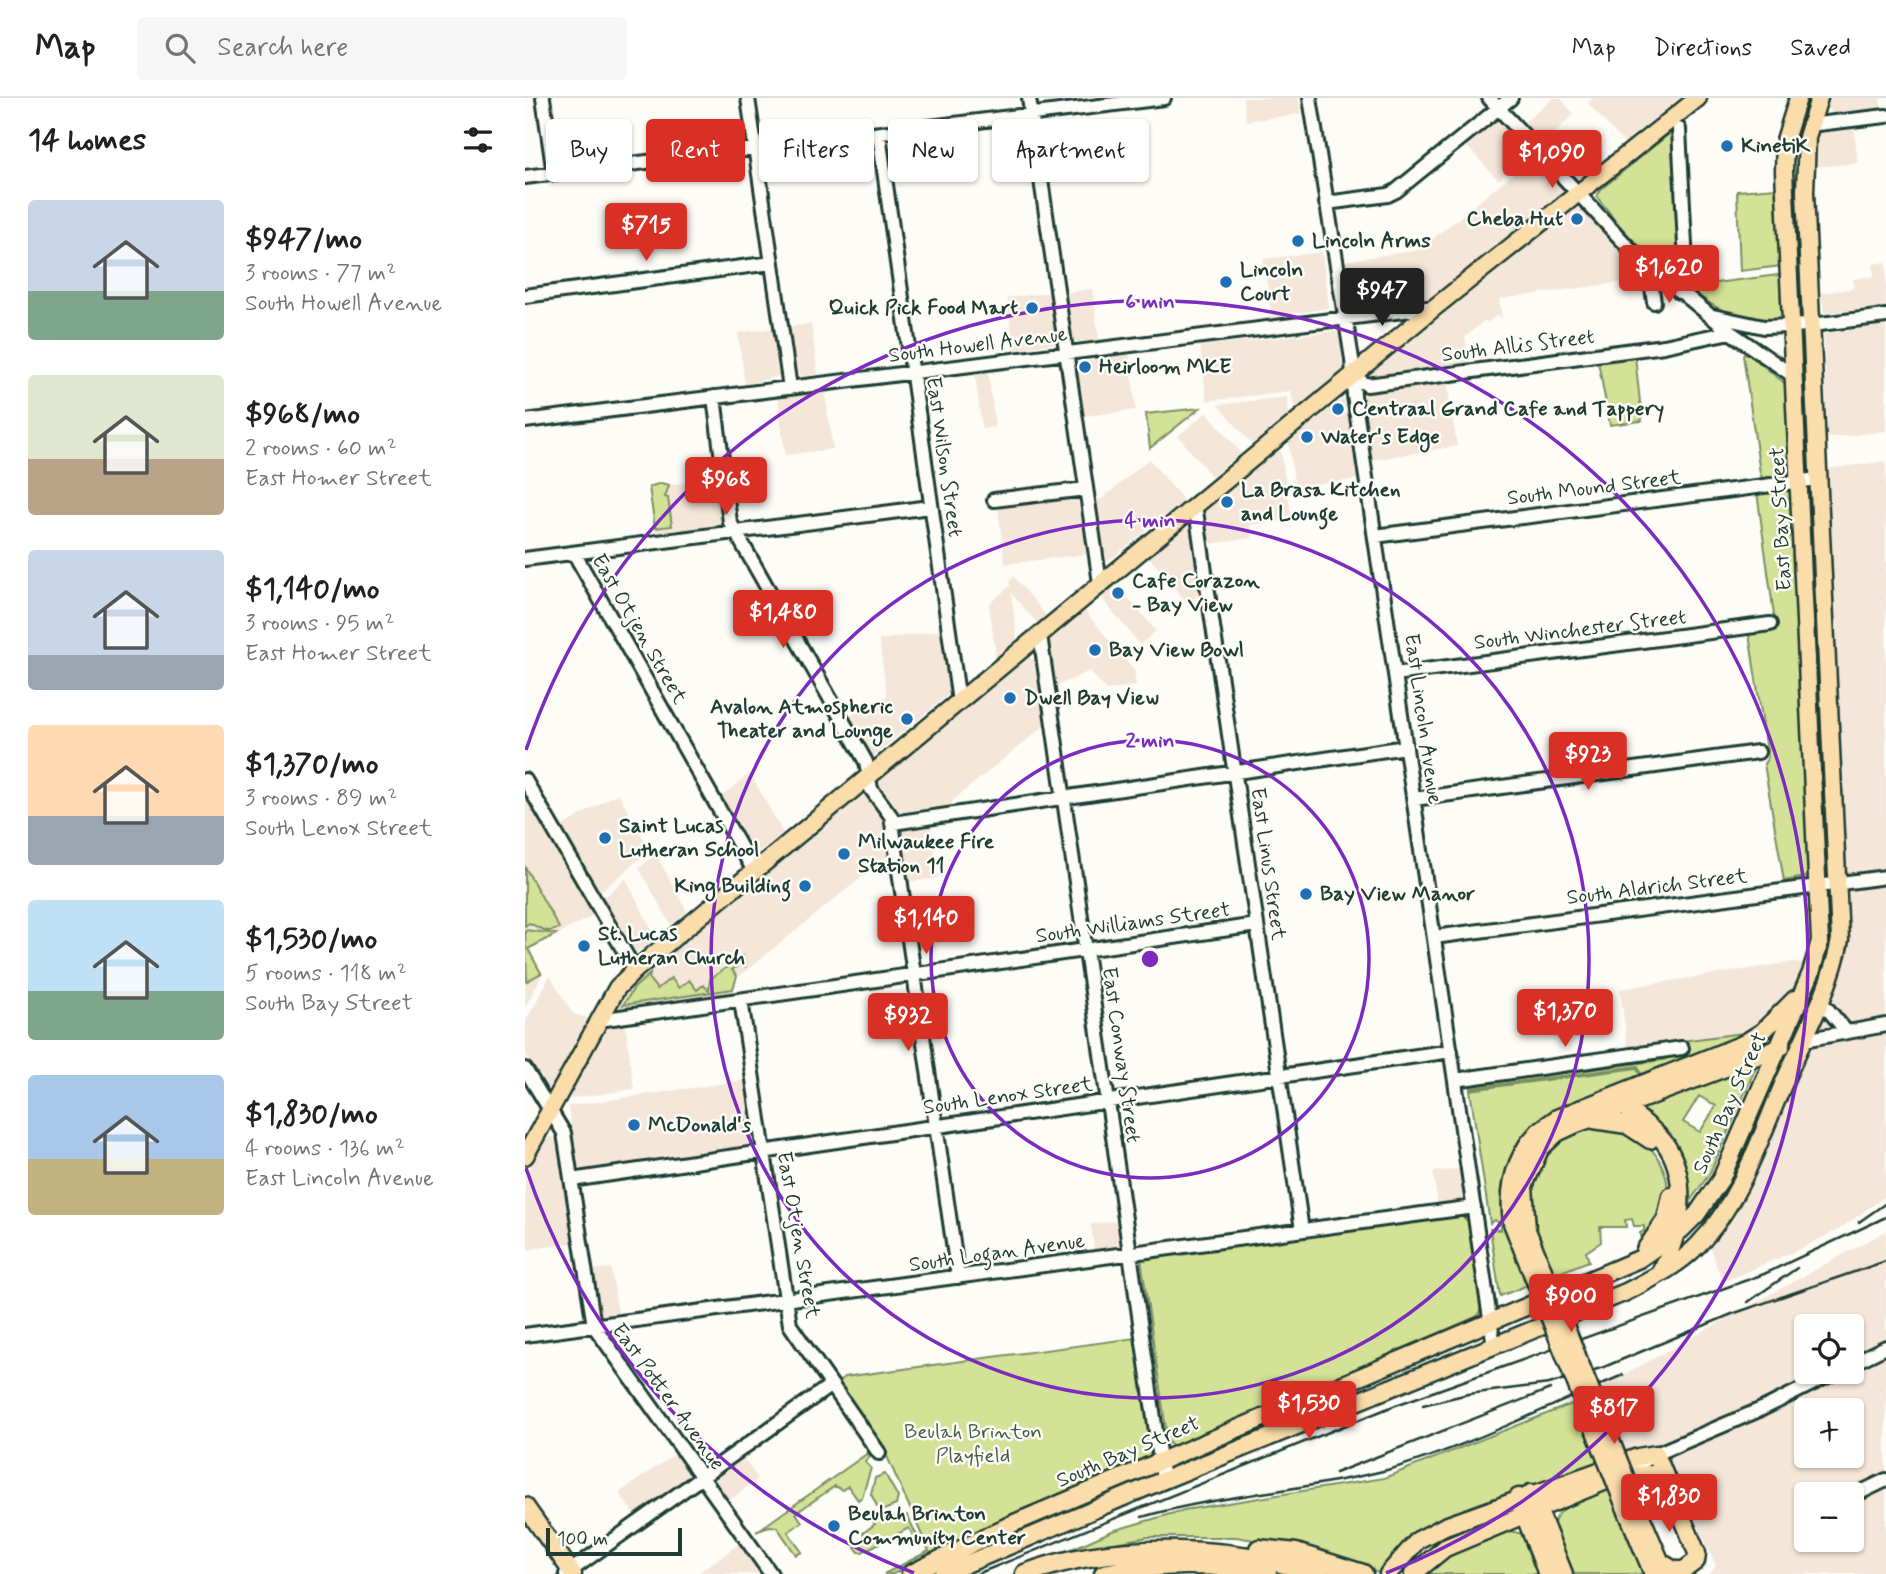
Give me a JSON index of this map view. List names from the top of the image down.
{
  "streets": {
    "main road": ["East Bay Street", "South Bay Street"],
    "street": [
      "South Howell Avenue",
      "South Allis Street",
      "East Wilson Street",
      "South Mound Street",
      "East Otjen Street",
      "South Winchester Street",
      "East Lincoln Avenue",
      "East Linus Street",
      "South Aldrich Street",
      "South Williams Street",
      "East Conway Street",
      "South Lenox Street",
      "South Logan Avenue",
      "East Potter Avenue"
    ]
  },
  "crossings": [
    ["South Howell Avenue", "East Wilson Street"],
    ["South Howell Avenue", "East Lincoln Avenue"],
    ["South Allis Street", "East Lincoln Avenue"],
    ["South Mound Street", "East Bay Street"],
    ["South Mound Street", "East Lincoln Avenue"],
    ["East Bay Street", "South Aldrich Street"],
    ["East Bay Street", "South Bay Street"],
    ["East Otjen Street", "South Williams Street"],
    ["East Otjen Street", "South Lenox Street"],
    ["East Otjen Street", "South Logan Avenue"],
    ["South Winchester Street", "East Lincoln Avenue"],
    ["East Lincoln Avenue", "South Aldrich Street"],
    ["East Lincoln Avenue", "South Lenox Street"],
    ["East Lincoln Avenue", "South Bay Street"],
    ["East Lincoln Avenue", "South Logan Avenue"],
    ["East Linus Street", "South Williams Street"],
    ["East Linus Street", "South Lenox Street"],
    ["East Linus Street", "South Logan Avenue"],
    ["South Williams Street", "East Conway Street"],
    ["East Conway Street", "South Lenox Street"],
    ["East Conway Street", "South Bay Street"],
    ["East Conway Street", "South Logan Avenue"],
    ["South Lenox Street", "East Potter Avenue"],
    ["South Logan Avenue", "East Potter Avenue"]
  ],
  "parks": ["Beulah Brinton Playfield"],
  "places": [
    "KinetiK",
    "Cheba Hut",
    "Lincoln Arms",
    "Lincoln Court",
    "Quick Pick Food Mart",
    "Heirloom MKE",
    "Centraal Grand Cafe and Tappery",
    "Water's Edge",
    "La Brasa Kitchen and Lounge",
    "Cafe Corazon - Bay View",
    "Bay View Bowl",
    "Dwell Bay View",
    "Avalon Atmospheric Theater and Lounge",
    "Saint Lucas Lutheran School",
    "Milwaukee Fire Station 11",
    "King Building",
    "Bay View Manor",
    "St. Lucas Lutheran Church",
    "McDonald's",
    "Beulah Brinton Community Center"
  ],
  "scale_bar": "100 m",
  "page": {
    "header": "Map",
    "search": "Search here",
    "nav": ["Map", "Directions", "Saved"],
    "heading": "14 homes",
    "chip": [
      "Buy",
      "Rent",
      "Filters",
      "New",
      "Apartment"
    ],
    "price": [
      "$1,090",
      "$715",
      "$1,620",
      "$947",
      "$968",
      "$1,480",
      "$923",
      "$1,140",
      "$1,370",
      "$932",
      "$900",
      "$1,530",
      "$817",
      "$1,830"
    ],
    "list": [
      {
        "name": "$947/mo",
        "note": "3 rooms · 77 m² · South Howell Avenue"
      },
      {
        "name": "$968/mo",
        "note": "2 rooms · 60 m² · East Homer Street"
      },
      {
        "name": "$1,140/mo",
        "note": "3 rooms · 95 m² · East Homer Street"
      },
      {
        "name": "$1,370/mo",
        "note": "3 rooms · 89 m² · South Lenox Street"
      },
      {
        "name": "$1,530/mo",
        "note": "5 rooms · 118 m² · South Bay Street"
      },
      {
        "name": "$1,830/mo",
        "note": "4 rooms · 136 m² · East Lincoln Avenue"
      }
    ],
    "map_buttons": ["+", "−"],
    "scale": "100 m"
  },
  "rings": ["6 min", "4 min", "2 min"]
}
